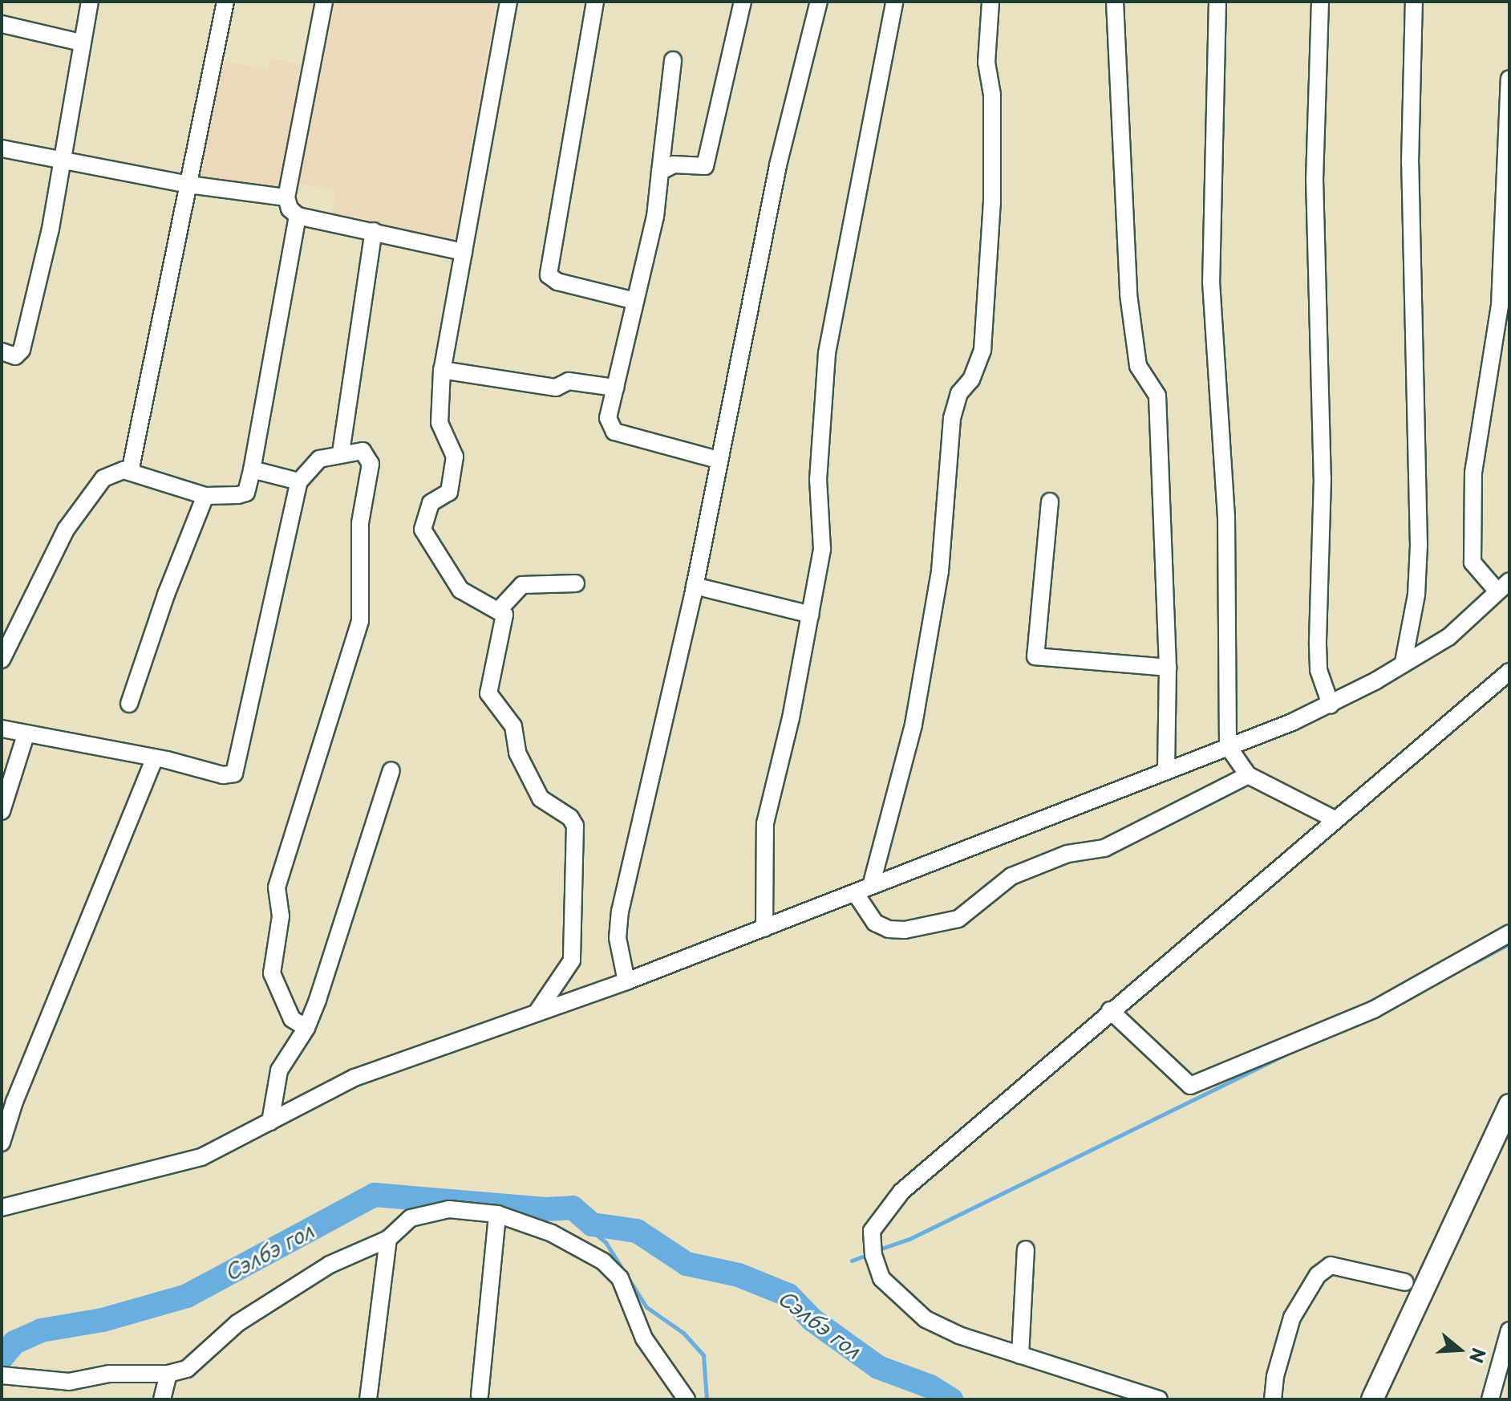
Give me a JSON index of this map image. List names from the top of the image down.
{
  "water": ["Сэлбэ гол"],
  "north": "right"
}
